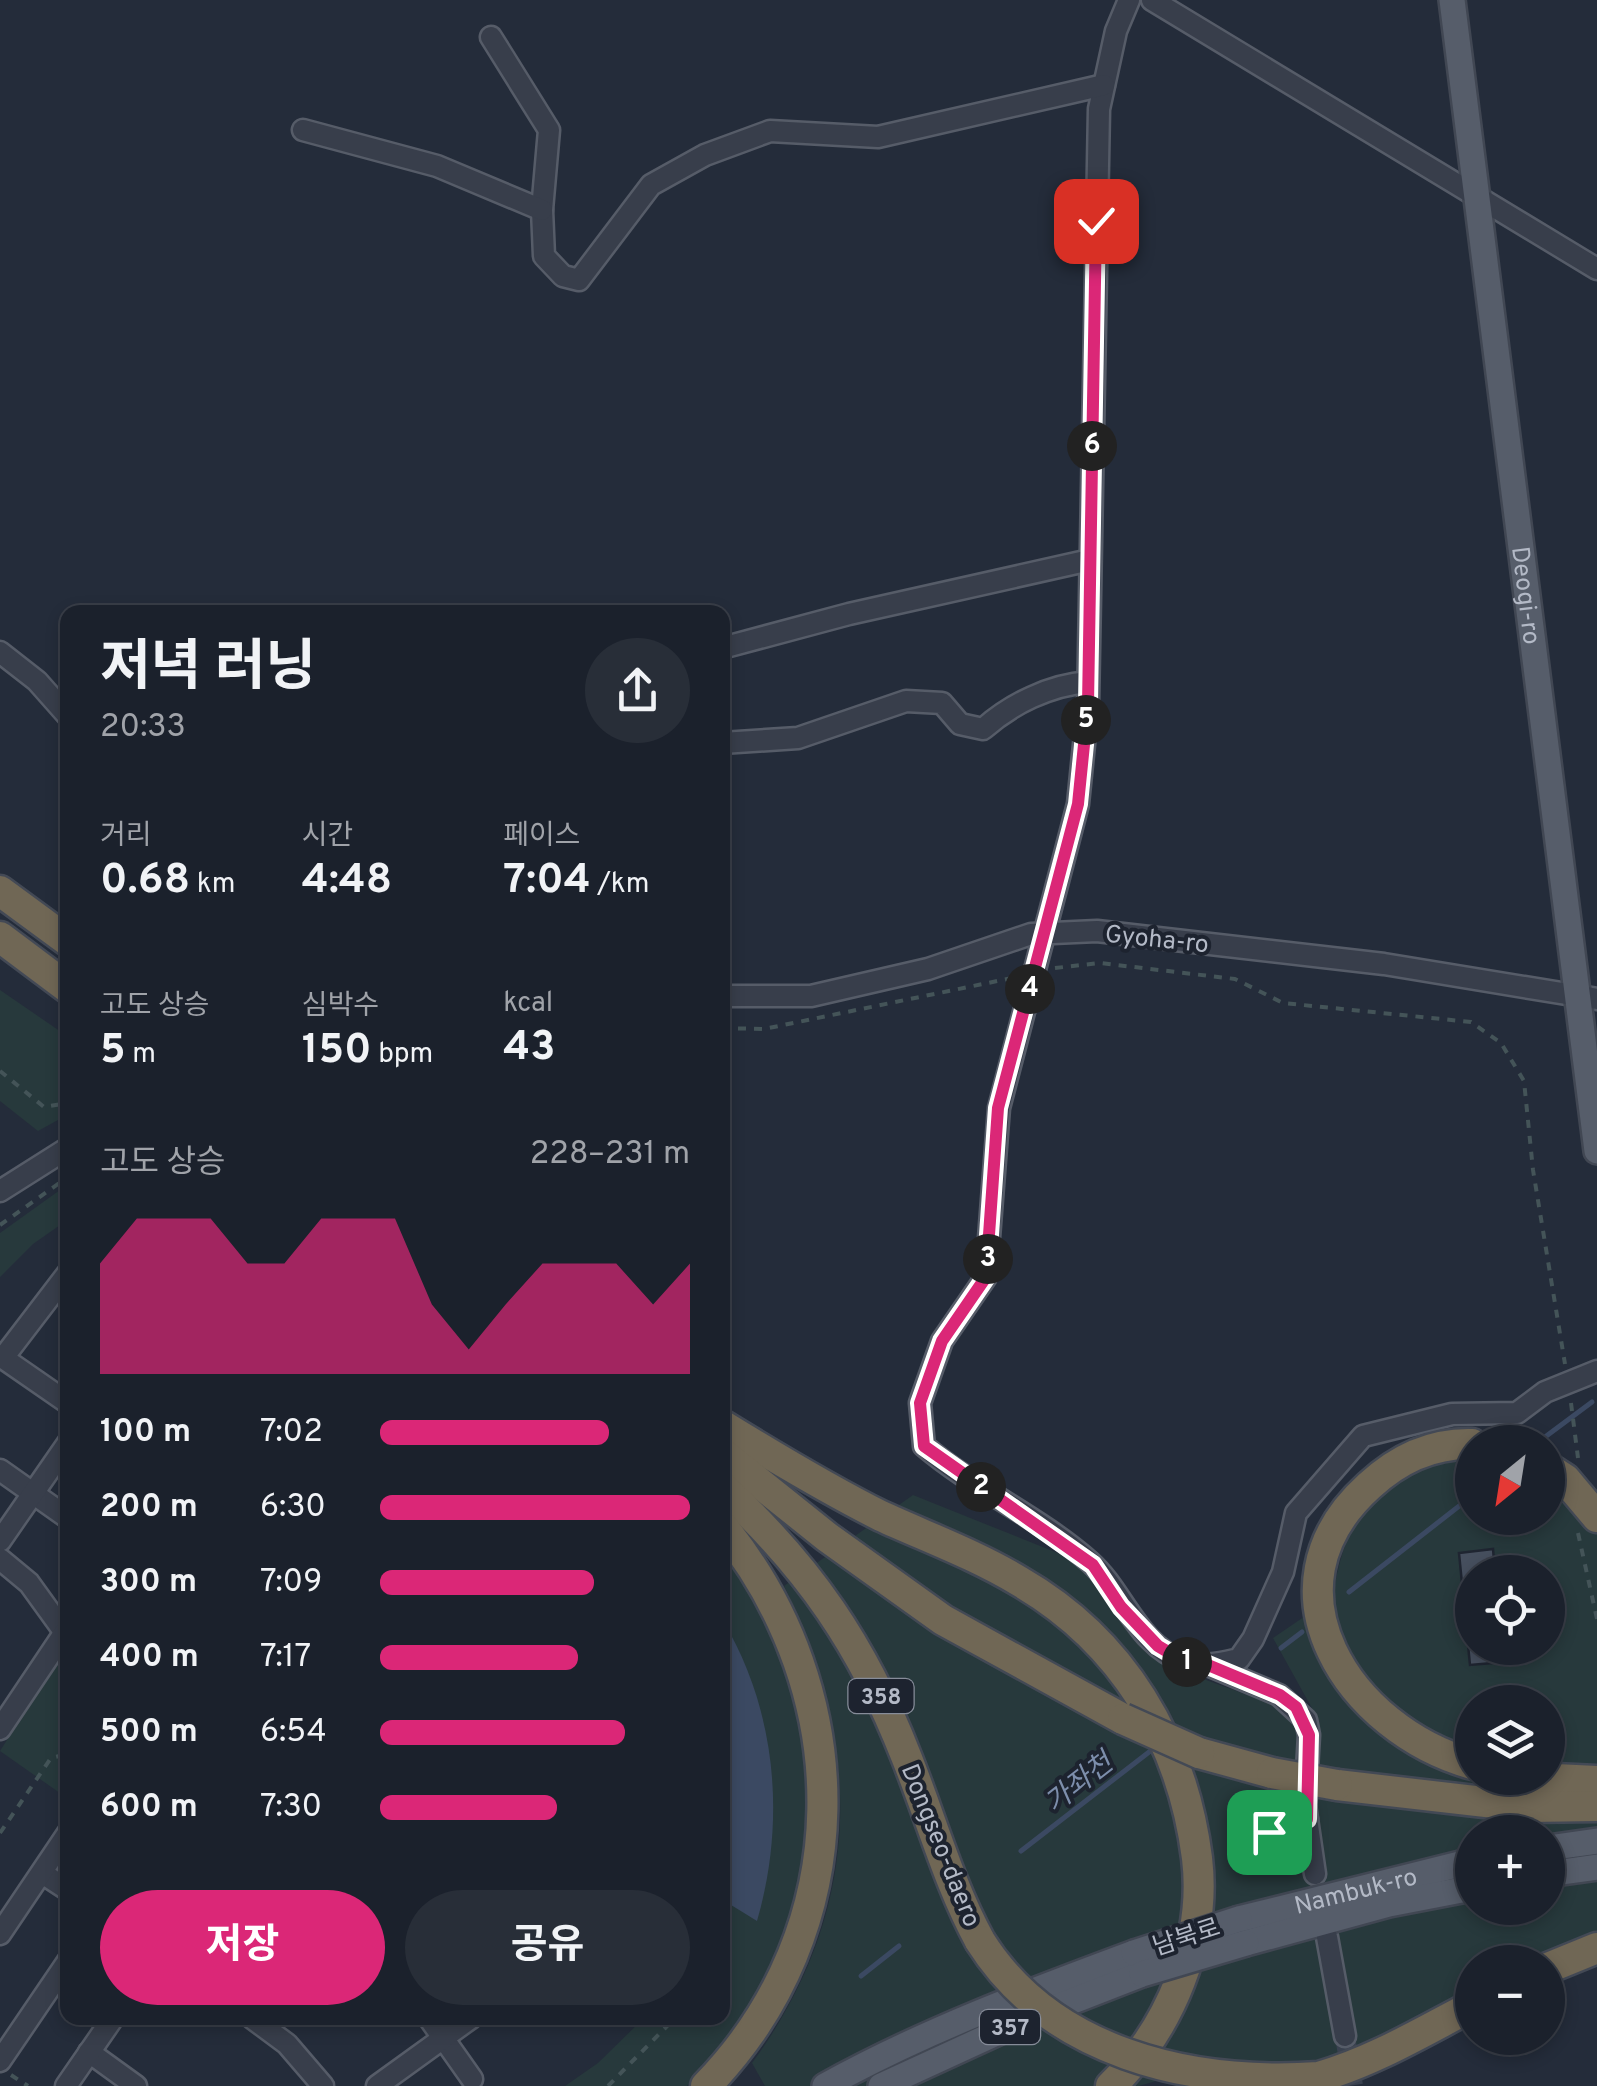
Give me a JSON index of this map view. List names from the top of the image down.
{
  "streets": {
    "highway": ["358", "Dongseo-daero"],
    "main road": [
      "Deogi-ro",
      "Nambuk-ro",
      "남북로",
      "357"
    ],
    "street": ["Gyoha-ro"]
  },
  "crossings": [
    ["Deogi-ro", "Gyoha-ro"],
    ["Nambuk-ro", "남북로"],
    ["남북로", "357"]
  ],
  "water": ["가좌천"],
  "north": "bottom left",
  "page": {
    "pins": [
      "6",
      "5",
      "4",
      "3",
      "2",
      "1"
    ],
    "heading": ["저녁 러닝", "20:33"],
    "stats": [
      ["거리", "0.68 km"],
      ["시간", "4:48"],
      ["페이스", "7:04 /km"],
      ["고도 상승", "5 m"],
      ["심박수", "150 bpm"],
      ["kcal", "43"]
    ],
    "chart": ["고도 상승", "228–231 m"],
    "list": [
      {
        "name": "100 m",
        "note": "7:02"
      },
      {
        "name": "200 m",
        "note": "6:30"
      },
      {
        "name": "300 m",
        "note": "7:09"
      },
      {
        "name": "400 m",
        "note": "7:17"
      },
      {
        "name": "500 m",
        "note": "6:54"
      },
      {
        "name": "600 m",
        "note": "7:30"
      }
    ],
    "map_buttons": ["+", "−"],
    "buttons": ["저장", "공유"]
  }
}
